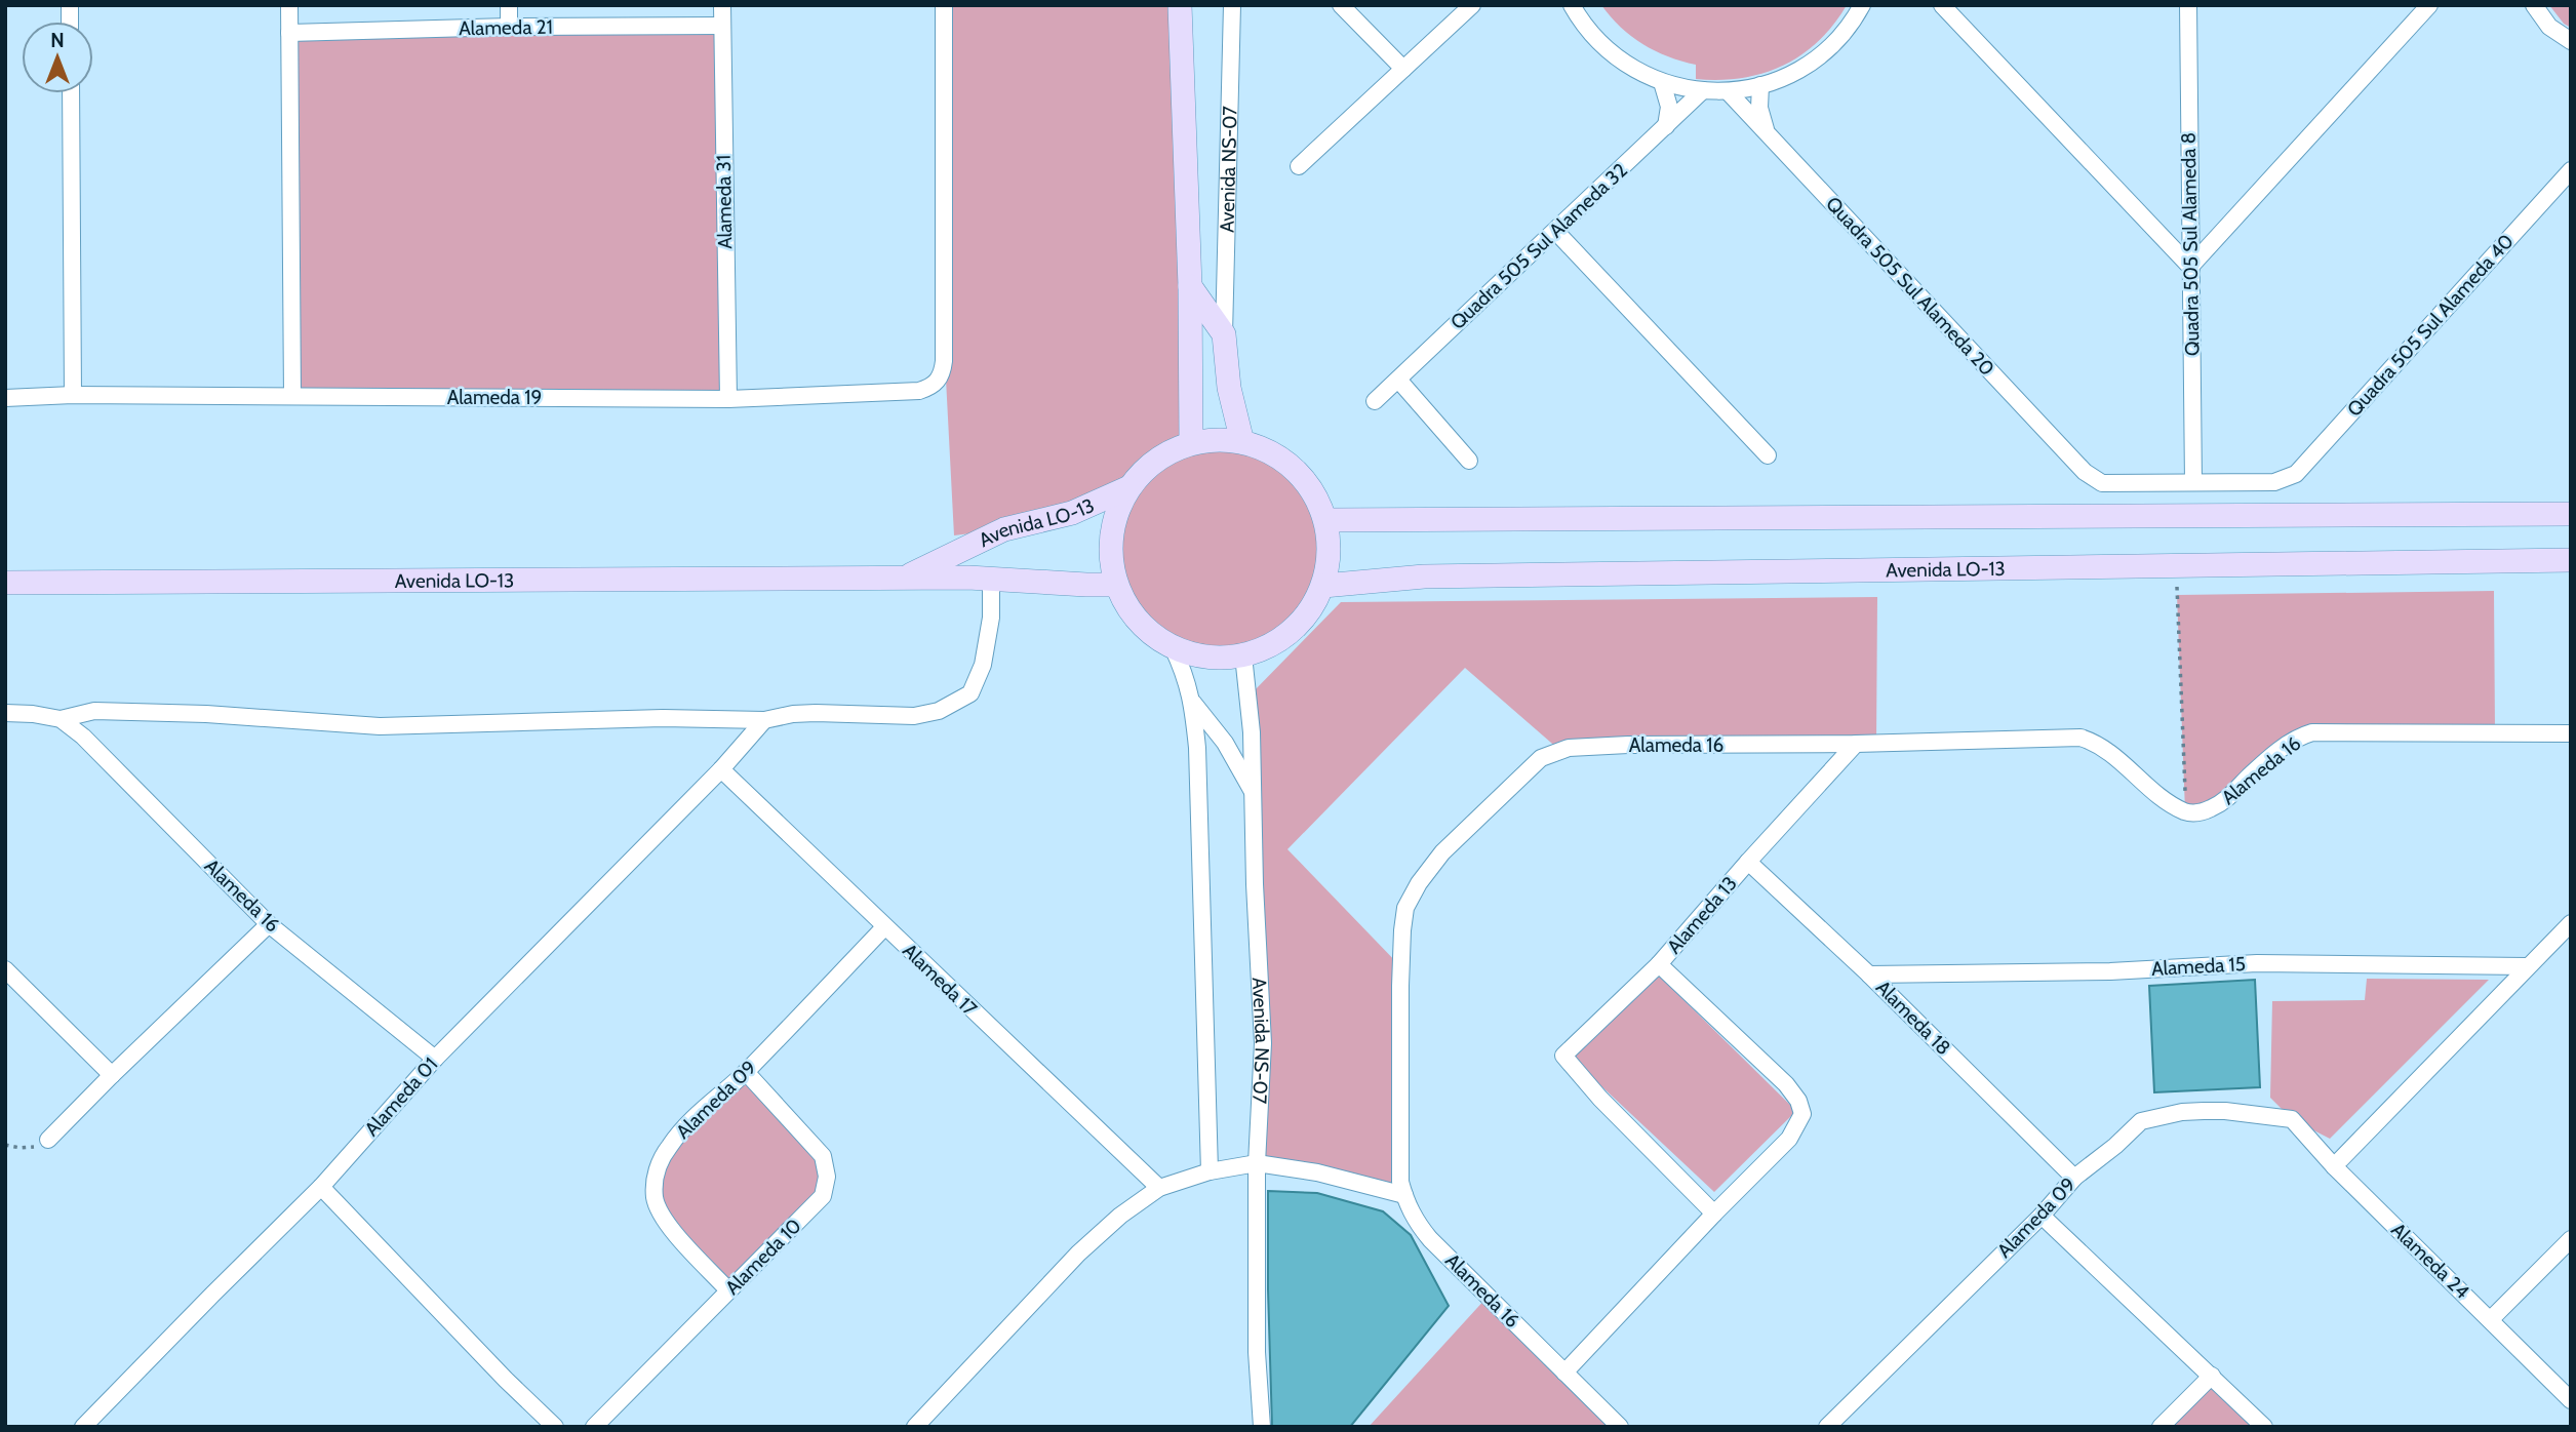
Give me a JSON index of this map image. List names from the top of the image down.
{
  "streets": {
    "street": [
      "Alameda 21",
      "Avenida NS-07",
      "Alameda 31",
      "Quadra 505 Sul Alameda 8",
      "Quadra 505 Sul Alameda 32",
      "Quadra 505 Sul Alameda 20",
      "Quadra 505 Sul Alameda 40",
      "Alameda 19",
      "Avenida LO-13",
      "Alameda 16",
      "Alameda 13",
      "Alameda 15",
      "Alameda 17",
      "Alameda 18",
      "Alameda 01",
      "Alameda 09",
      "Alameda 10",
      "Alameda 24"
    ]
  },
  "crossings": [
    ["Alameda 21", "Alameda 31"],
    ["Avenida NS-07", "Avenida LO-13"],
    ["Alameda 31", "Alameda 19"],
    ["Quadra 505 Sul Alameda 8", "Quadra 505 Sul Alameda 20"],
    ["Quadra 505 Sul Alameda 8", "Quadra 505 Sul Alameda 40"],
    ["Quadra 505 Sul Alameda 20", "Quadra 505 Sul Alameda 40"],
    ["Alameda 16", "Alameda 13"],
    ["Alameda 16", "Alameda 01"],
    ["Alameda 13", "Alameda 18"],
    ["Alameda 15", "Alameda 18"],
    ["Alameda 17", "Alameda 01"],
    ["Alameda 17", "Alameda 09"],
    ["Alameda 18", "Alameda 09"],
    ["Alameda 09", "Alameda 10"],
    ["Alameda 09", "Alameda 24"]
  ],
  "north": "top"
}
